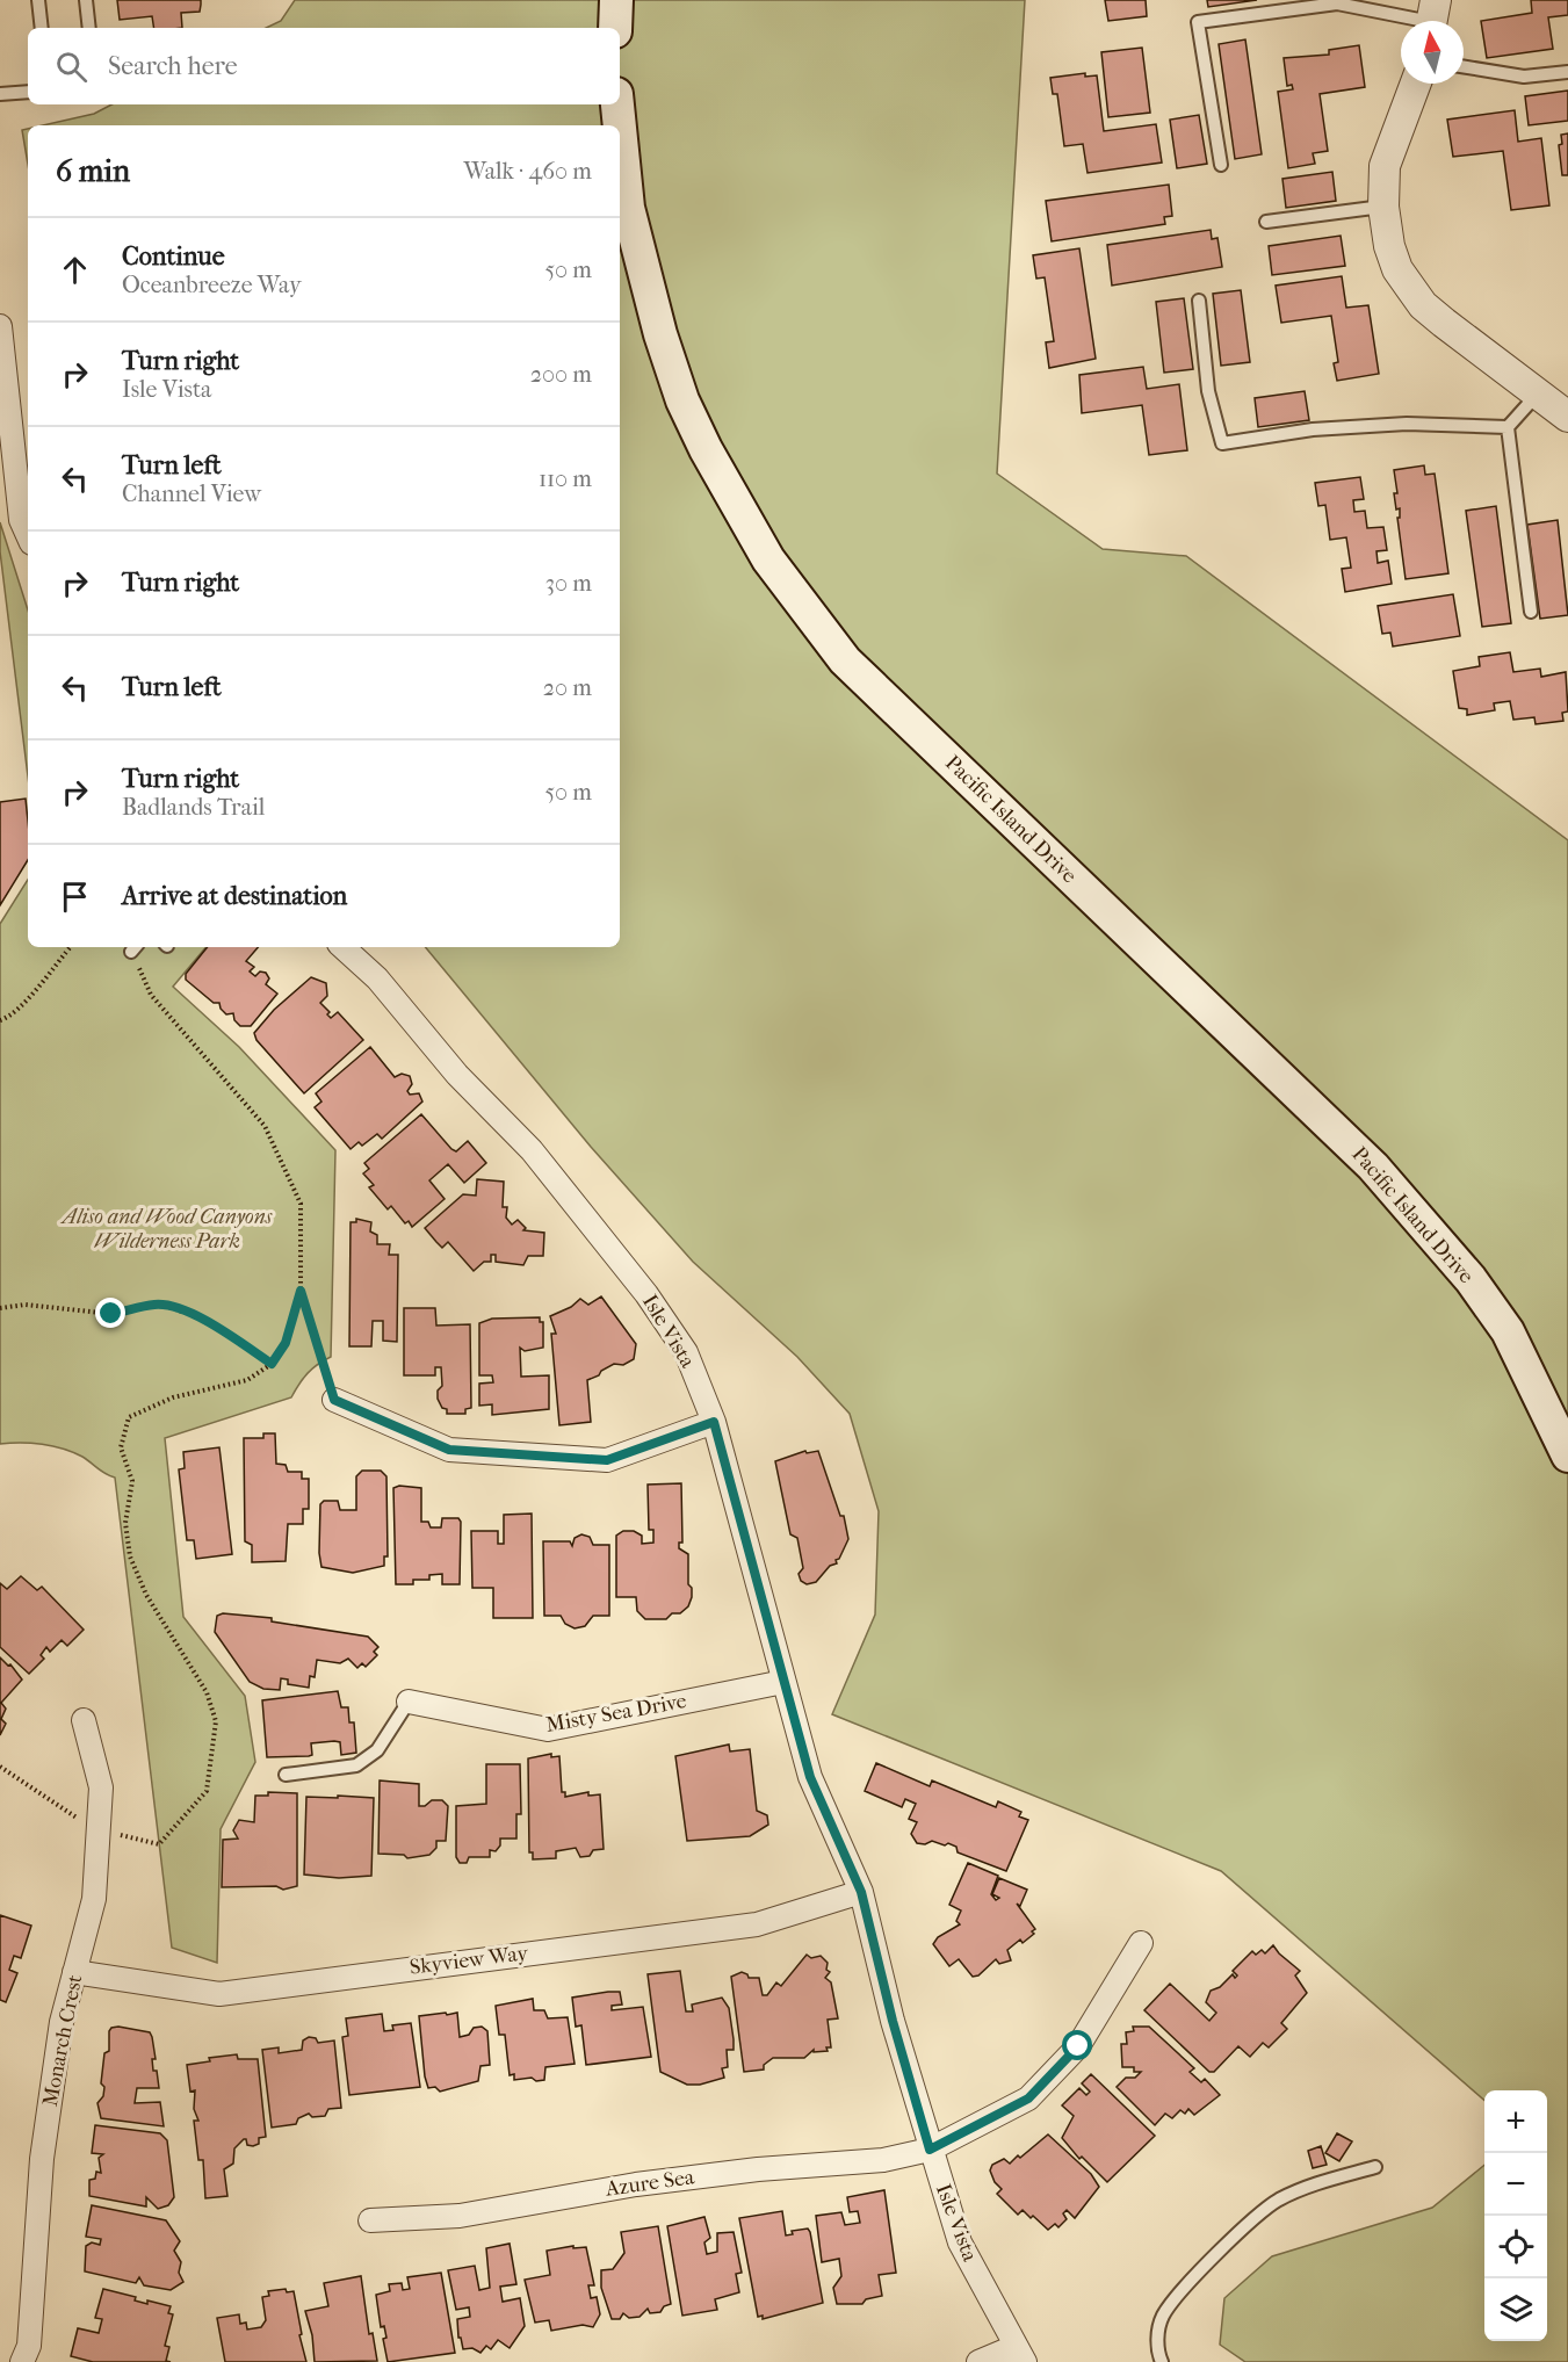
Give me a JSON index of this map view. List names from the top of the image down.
{
  "streets": {
    "main road": ["Pacific Island Drive"],
    "street": [
      "Isle Vista",
      "Misty Sea Drive",
      "Skyview Way",
      "Monarch Crest",
      "Azure Sea"
    ]
  },
  "crossings": [
    ["Isle Vista", "Misty Sea Drive"],
    ["Isle Vista", "Skyview Way"],
    ["Isle Vista", "Azure Sea"],
    ["Skyview Way", "Monarch Crest"]
  ],
  "parks": ["Aliso and Wood Canyons Wilderness Park"],
  "north": "top",
  "page": {
    "search": "Search here",
    "heading": ["6 min", "Walk · 460 m"],
    "list": [
      ["Continue", "Oceanbreeze Way", "50 m"],
      ["Turn right", "Isle Vista", "200 m"],
      ["Turn left", "Channel View", "110 m"],
      ["Turn right", "30 m"],
      ["Turn left", "20 m"],
      ["Turn right", "Badlands Trail", "50 m"],
      "Arrive at destination"
    ],
    "map_buttons": ["+", "−"]
  }
}
